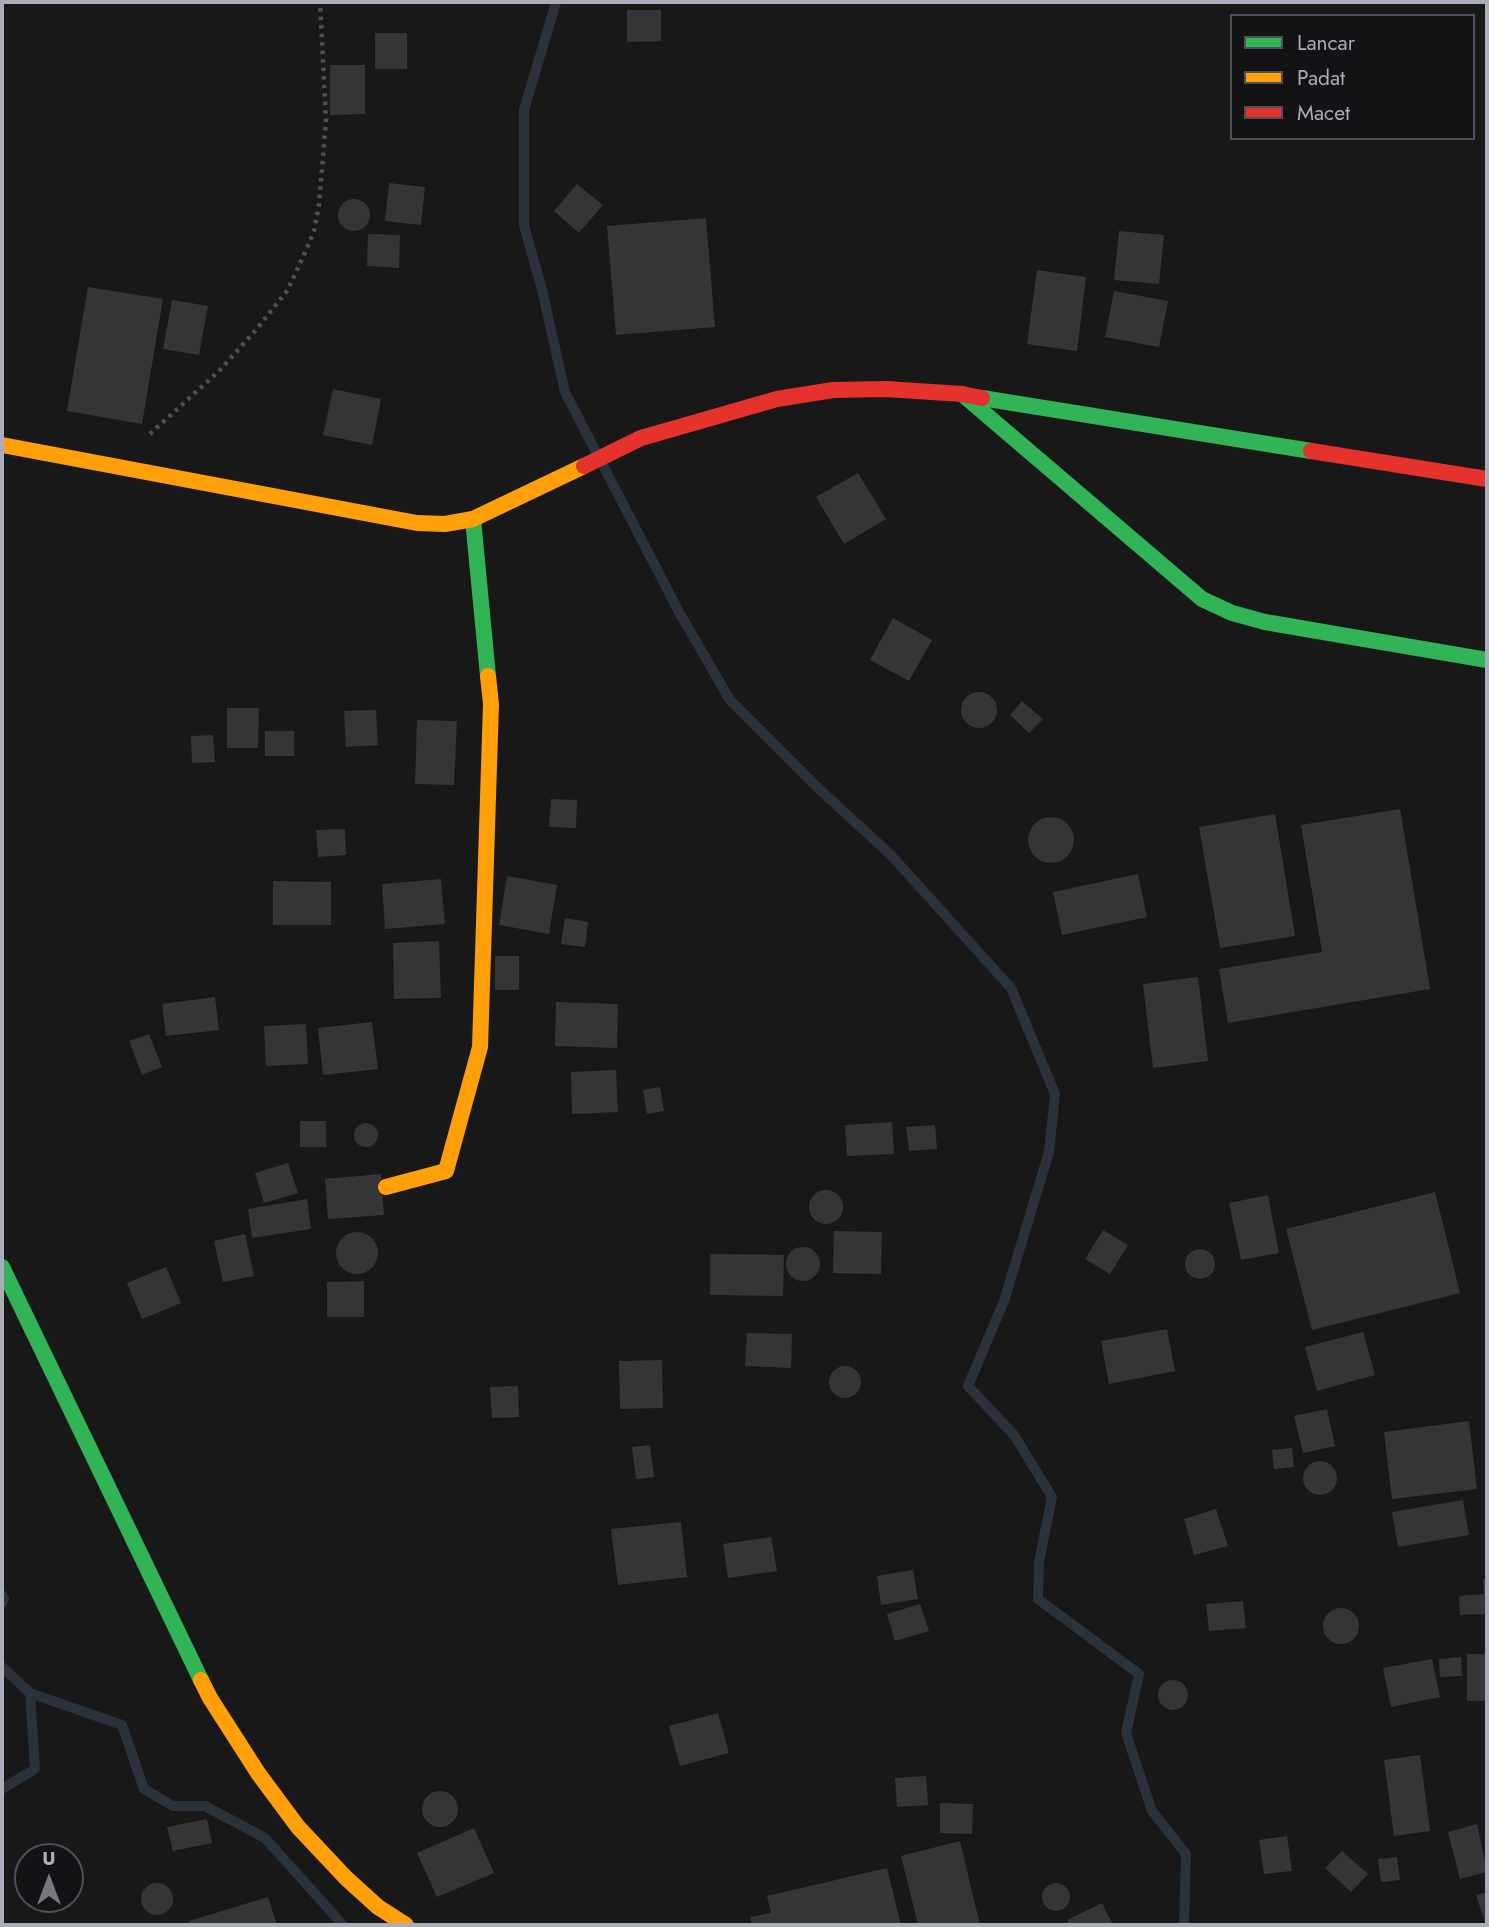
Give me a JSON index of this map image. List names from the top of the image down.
{
  "legend": ["Lancar", "Padat", "Macet"],
  "north": "top"
}
